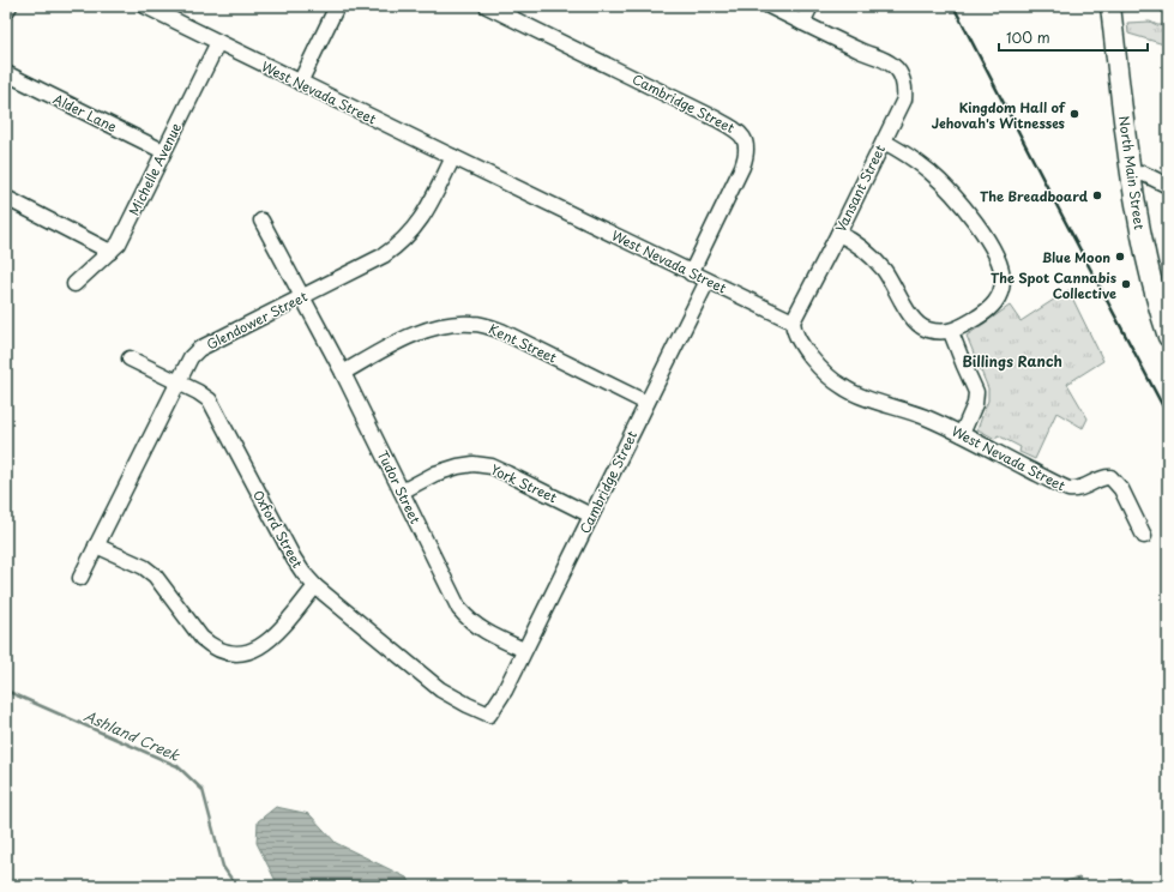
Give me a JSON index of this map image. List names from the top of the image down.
{
  "streets": {
    "main road": ["North Main Street"],
    "street": [
      "West Nevada Street",
      "Cambridge Street",
      "Alder Lane",
      "Michelle Avenue",
      "Vansant Street",
      "Glendower Street",
      "Kent Street",
      "York Street",
      "Tudor Street",
      "Oxford Street"
    ]
  },
  "crossings": [
    ["West Nevada Street", "Cambridge Street"],
    ["West Nevada Street", "Michelle Avenue"],
    ["West Nevada Street", "Vansant Street"],
    ["West Nevada Street", "Glendower Street"],
    ["Cambridge Street", "Kent Street"],
    ["Cambridge Street", "York Street"],
    ["Cambridge Street", "Tudor Street"],
    ["Cambridge Street", "Oxford Street"],
    ["Alder Lane", "Michelle Avenue"],
    ["Glendower Street", "Tudor Street"],
    ["Glendower Street", "Oxford Street"],
    ["Kent Street", "Tudor Street"],
    ["York Street", "Tudor Street"]
  ],
  "districts": ["Billings Ranch"],
  "water": ["Ashland Creek"],
  "places": [
    "Kingdom Hall of Jehovah's Witnesses",
    "The Breadboard",
    "Blue Moon",
    "The Spot Cannabis Collective"
  ],
  "scale_bar": "100 m"
}
